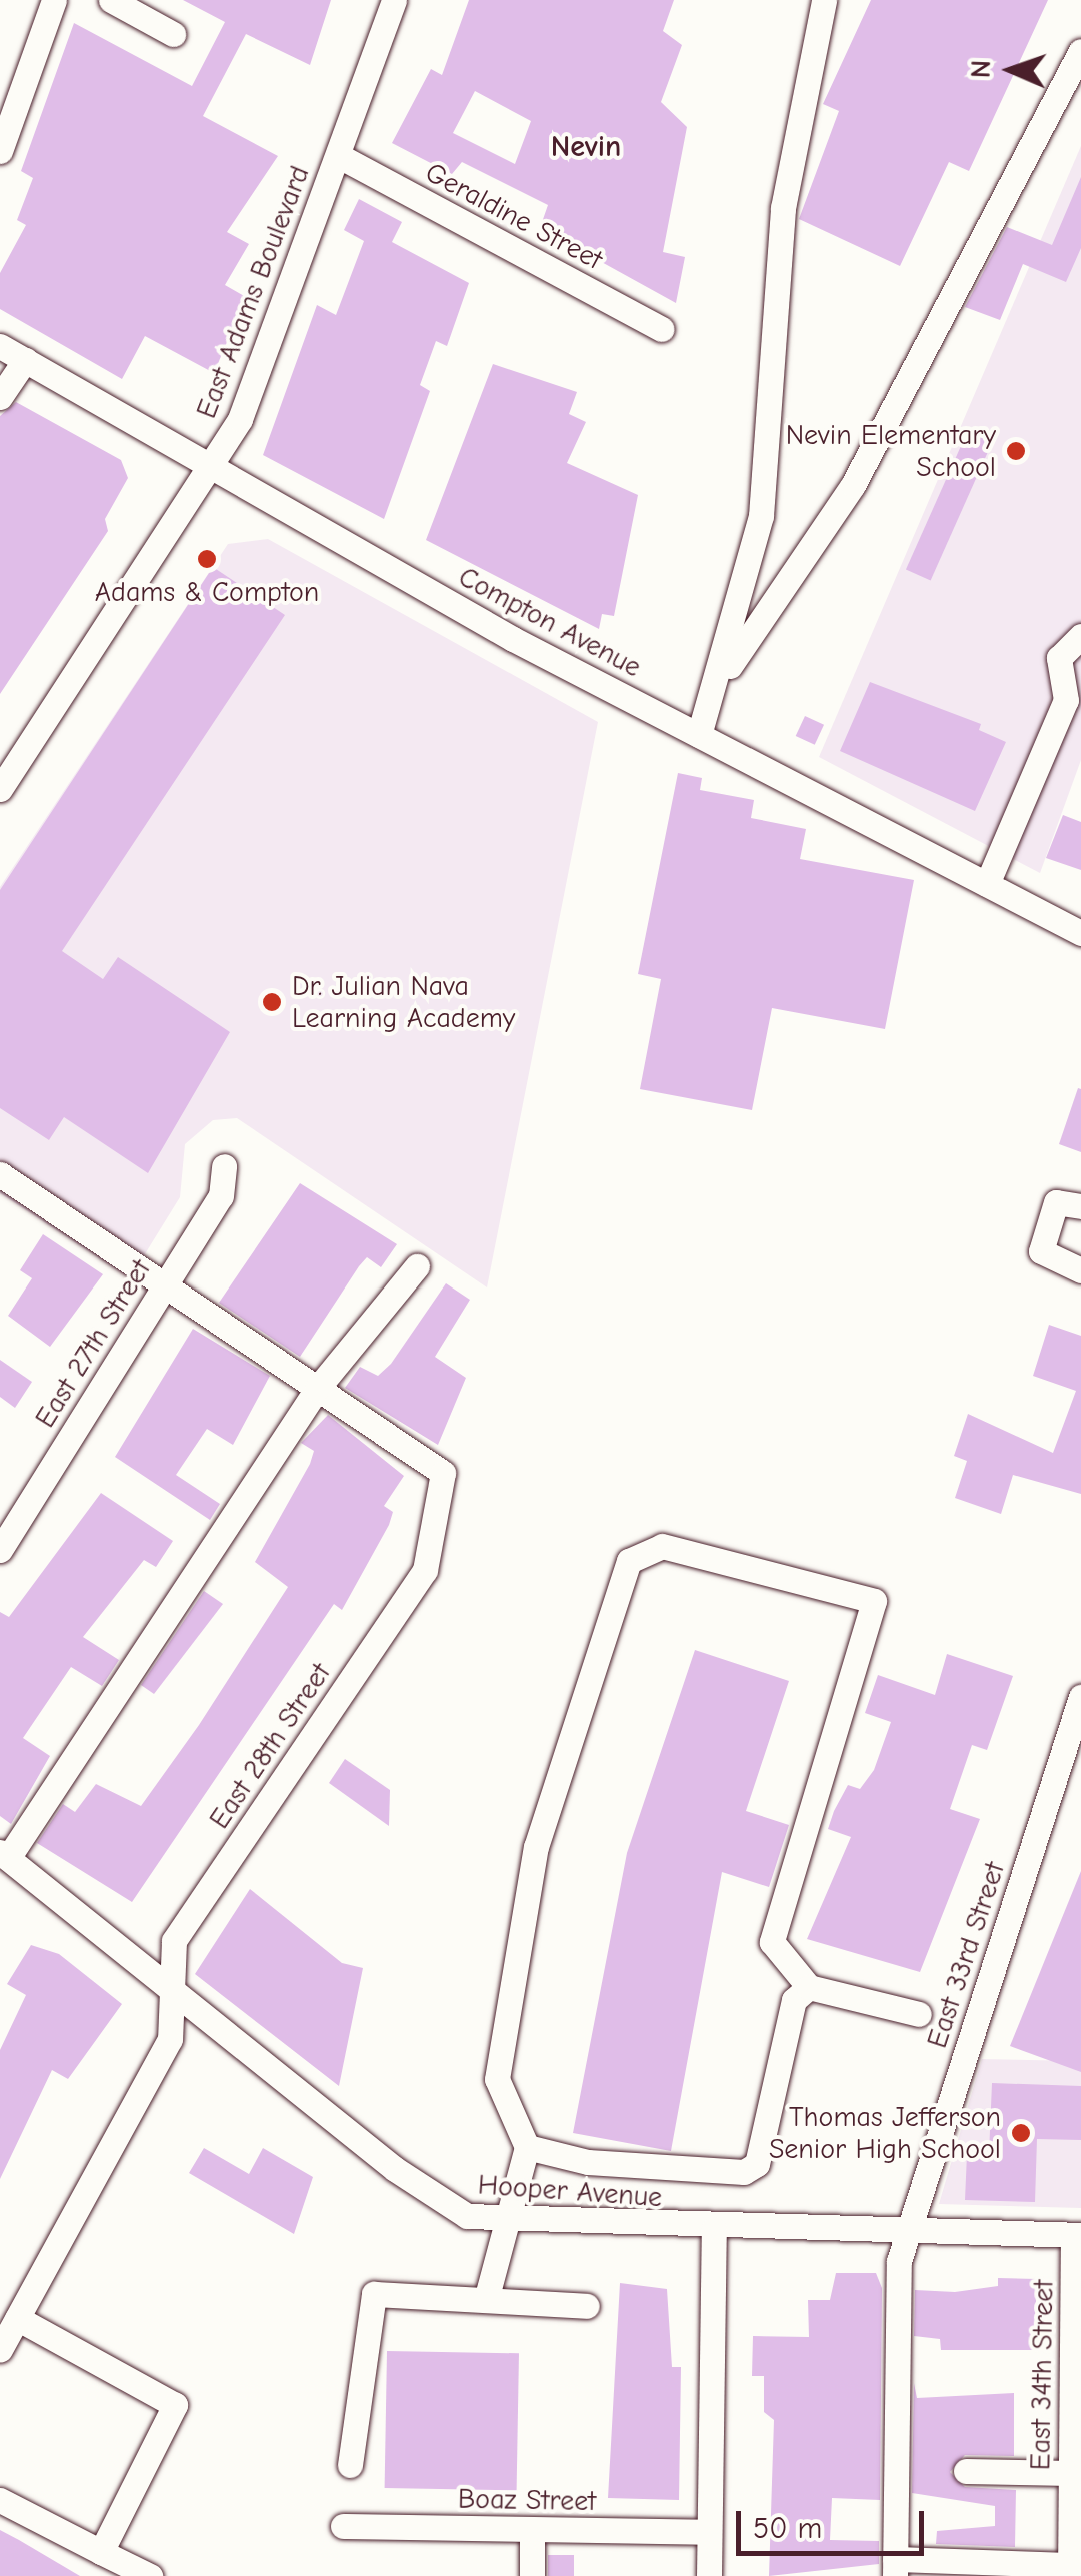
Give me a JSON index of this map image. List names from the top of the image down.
{
  "streets": {
    "street": [
      "Geraldine Street",
      "East Adams Boulevard",
      "Compton Avenue",
      "East 27th Street",
      "East 28th Street",
      "East 33rd Street",
      "Hooper Avenue",
      "East 34th Street",
      "Boaz Street"
    ]
  },
  "crossings": [
    ["Geraldine Street", "East Adams Boulevard"],
    ["East Adams Boulevard", "Compton Avenue"],
    ["East 27th Street", "East 28th Street"],
    ["East 28th Street", "Hooper Avenue"],
    ["East 33rd Street", "Hooper Avenue"],
    ["Hooper Avenue", "East 34th Street"]
  ],
  "districts": ["Nevin"],
  "places": [
    "Nevin Elementary School",
    "Adams & Compton",
    "Dr. Julian Nava Learning Academy",
    "Thomas Jefferson Senior High School"
  ],
  "scale_bar": "50 m",
  "north": "left"
}
